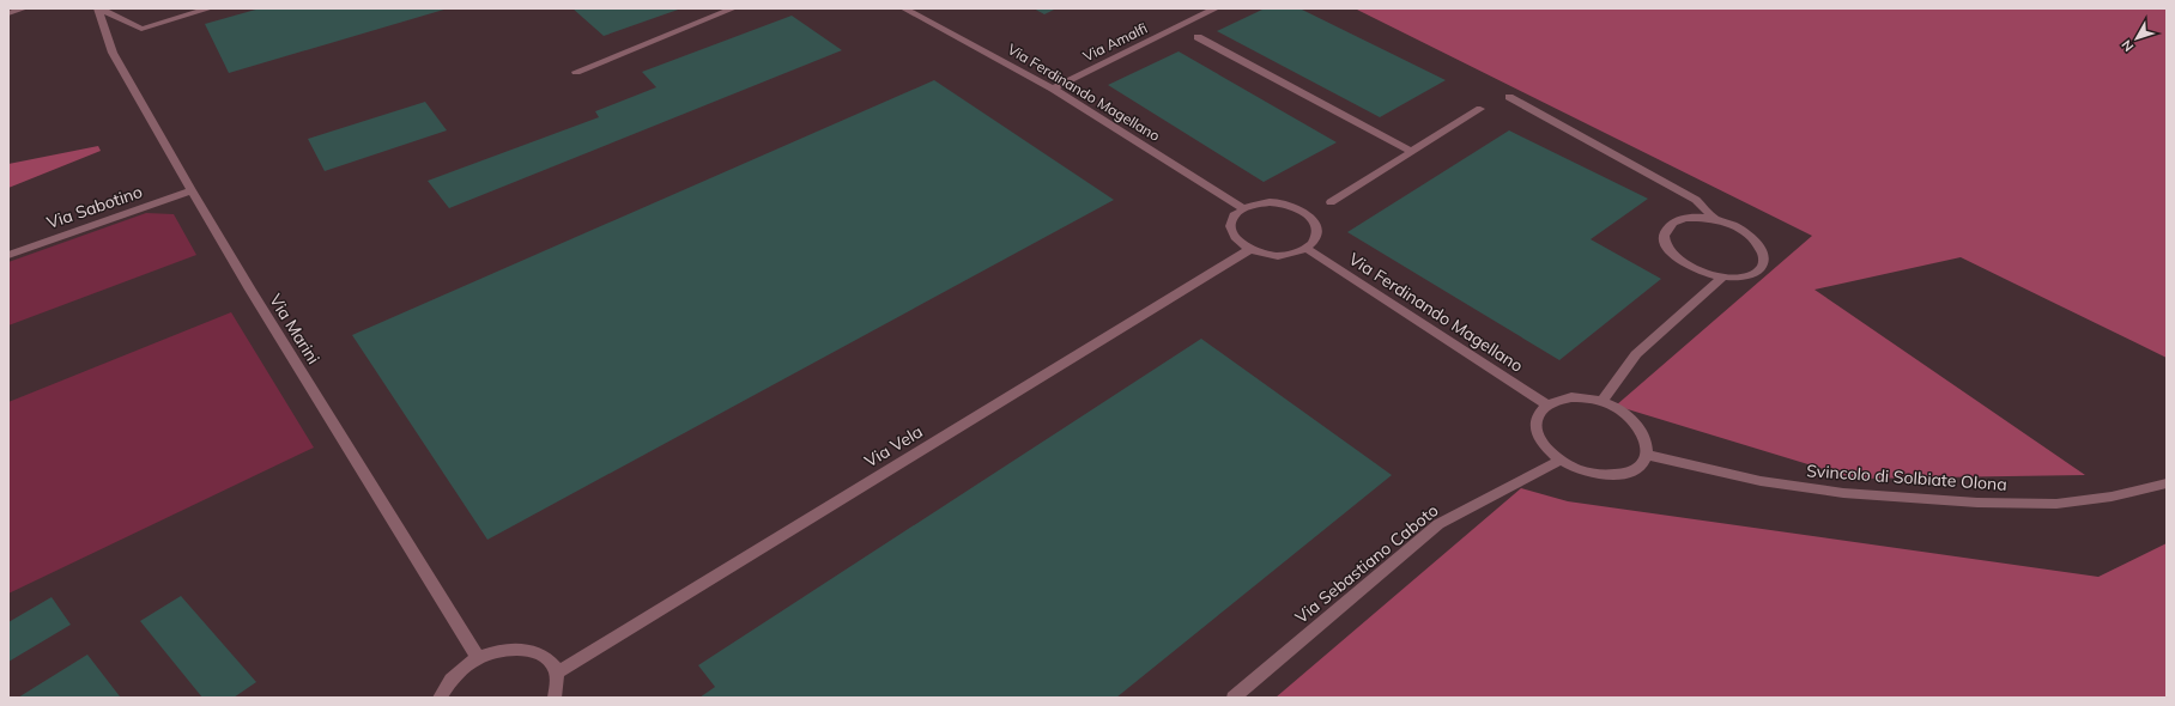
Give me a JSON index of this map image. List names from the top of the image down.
{
  "streets": {
    "street": [
      "Via Amalfi",
      "Via Ferdinando Magellano",
      "Via Sabotino",
      "Via Marini",
      "Via Vela",
      "Svincolo di Solbiate Olona",
      "Via Sebastiano Caboto"
    ]
  },
  "crossings": [
    ["Via Amalfi", "Via Ferdinando Magellano"],
    ["Via Ferdinando Magellano", "Via Vela"],
    ["Via Ferdinando Magellano", "Svincolo di Solbiate Olona"],
    ["Via Ferdinando Magellano", "Via Sebastiano Caboto"],
    ["Via Sabotino", "Via Marini"],
    ["Svincolo di Solbiate Olona", "Via Sebastiano Caboto"]
  ],
  "north": "bottom left"
}
